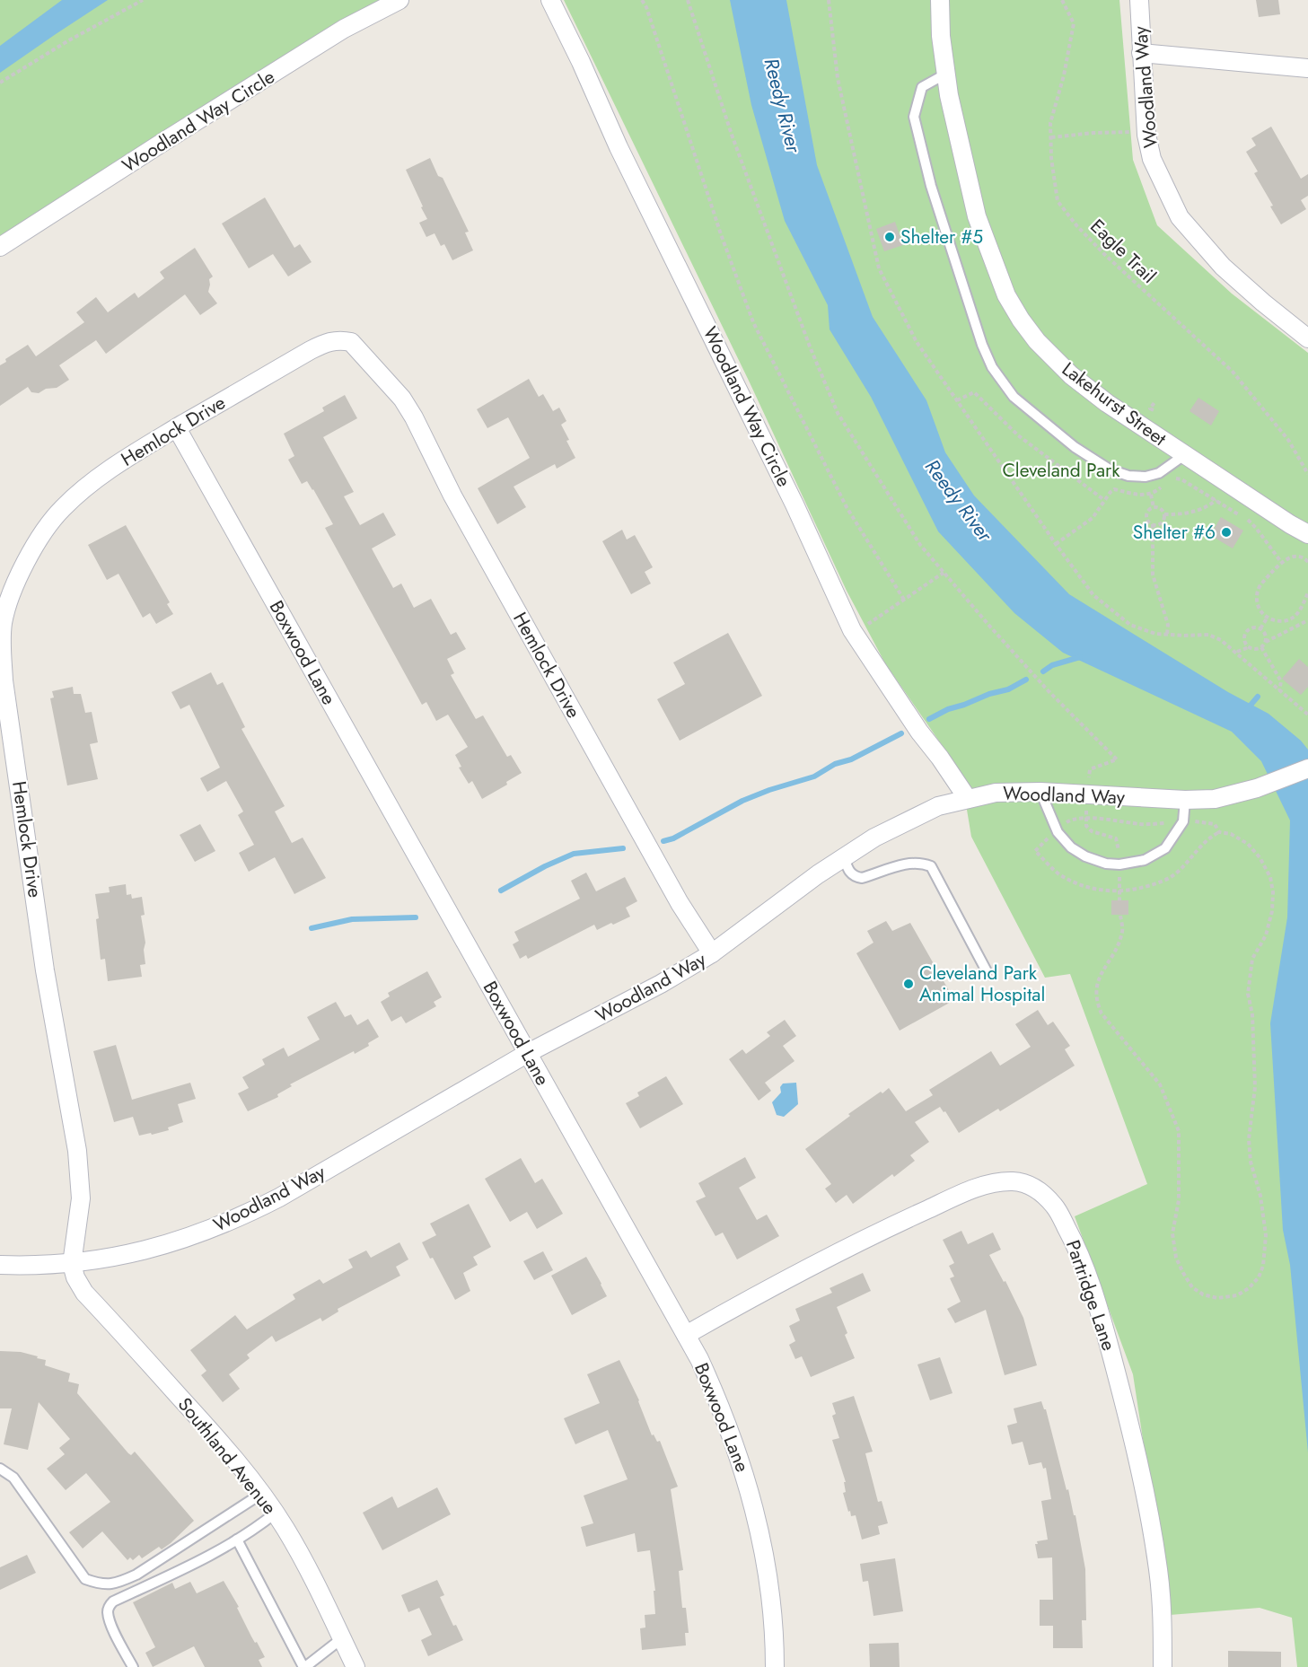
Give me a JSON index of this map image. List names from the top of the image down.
{
  "streets": {
    "street": [
      "Woodland Way",
      "Woodland Way Circle",
      "Lakehurst Street",
      "Hemlock Drive",
      "Boxwood Lane",
      "Partridge Lane",
      "Southland Avenue"
    ],
    "path": ["Eagle Trail"]
  },
  "crossings": [
    ["Woodland Way", "Woodland Way Circle"],
    ["Woodland Way", "Hemlock Drive"],
    ["Woodland Way", "Boxwood Lane"],
    ["Woodland Way", "Southland Avenue"],
    ["Hemlock Drive", "Boxwood Lane"],
    ["Hemlock Drive", "Southland Avenue"],
    ["Boxwood Lane", "Partridge Lane"]
  ],
  "water": ["Reedy River"],
  "parks": ["Cleveland Park"],
  "places": ["Shelter #5", "Shelter #6", "Cleveland Park Animal Hospital"]
}
